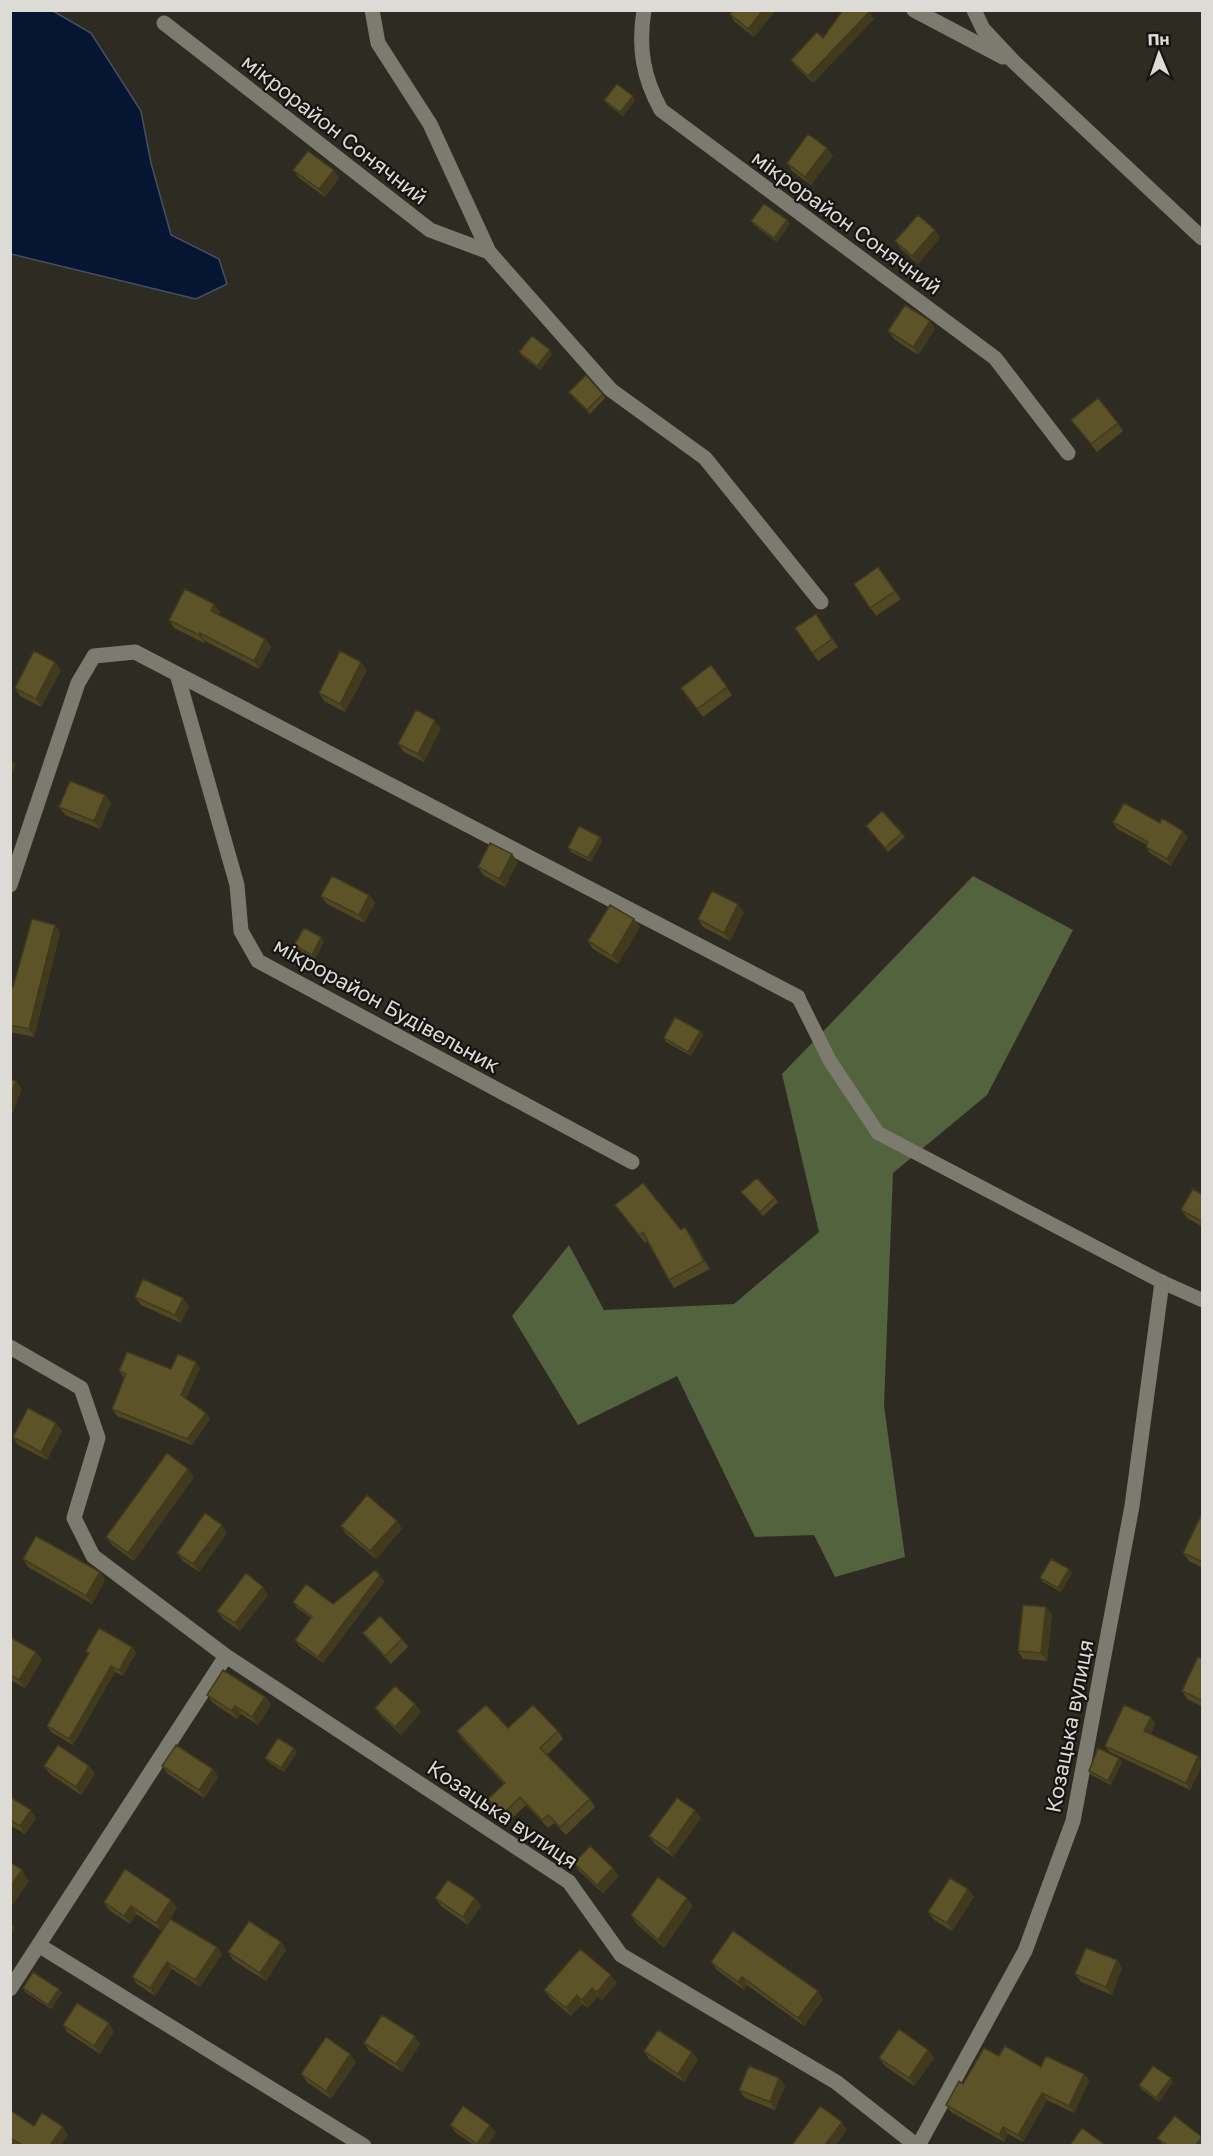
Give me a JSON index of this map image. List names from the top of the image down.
{
  "streets": {
    "street": ["мікрорайон Сонячний", "мікрорайон Будівельник", "Козацька вулиця"]
  },
  "north": "top"
}
